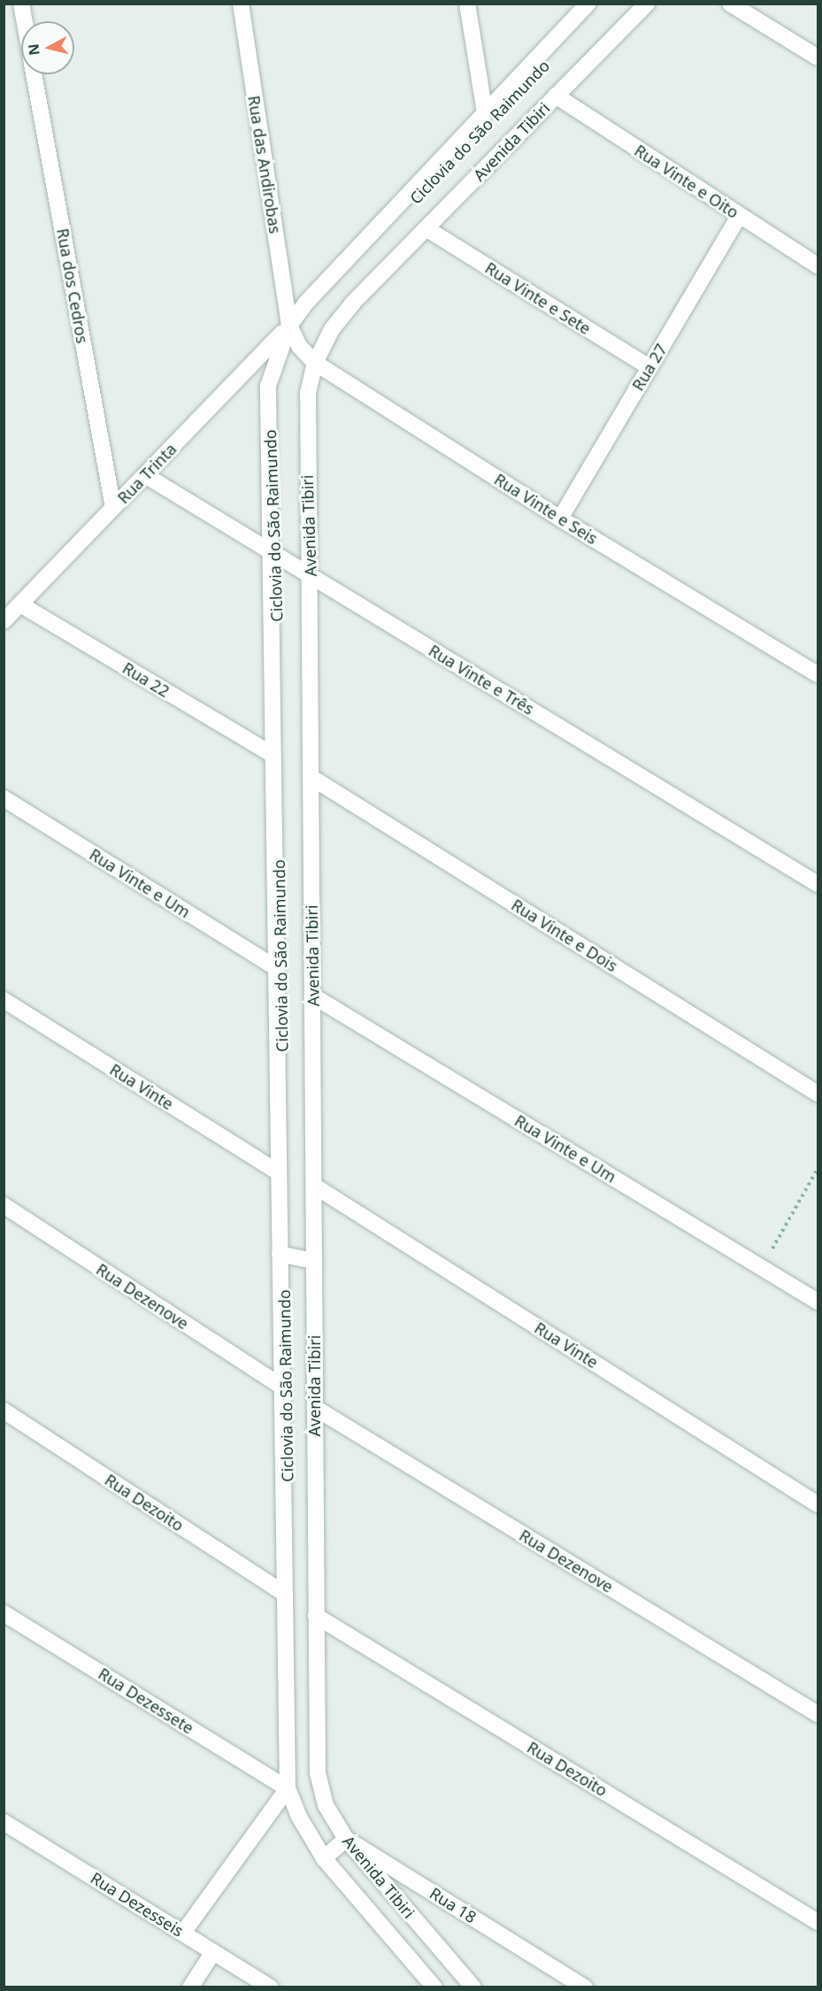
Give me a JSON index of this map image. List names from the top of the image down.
{
  "streets": {
    "street": [
      "Avenida Tibiri",
      "Rua das Andirobas",
      "Rua Vinte e Oito",
      "Rua dos Cedros",
      "Rua Vinte e Sete",
      "Rua 27",
      "Rua Trinta",
      "Rua Vinte e Seis",
      "Rua 22",
      "Rua Vinte e Três",
      "Rua Vinte e Um",
      "Rua Vinte e Dois",
      "Rua Vinte",
      "Rua Dezenove",
      "Rua Dezoito",
      "Rua Dezessete",
      "Rua Dezesseis",
      "Rua 18"
    ]
  },
  "crossings": [
    ["Avenida Tibiri", "Rua das Andirobas"],
    ["Avenida Tibiri", "Rua Vinte e Oito"],
    ["Avenida Tibiri", "Rua Vinte e Sete"],
    ["Avenida Tibiri", "Rua Trinta"],
    ["Avenida Tibiri", "Rua Vinte e Seis"],
    ["Avenida Tibiri", "Rua 22"],
    ["Avenida Tibiri", "Rua Vinte e Três"],
    ["Avenida Tibiri", "Rua Vinte e Um"],
    ["Avenida Tibiri", "Rua Vinte e Dois"],
    ["Avenida Tibiri", "Rua Vinte"],
    ["Avenida Tibiri", "Rua Dezenove"],
    ["Avenida Tibiri", "Rua Dezoito"],
    ["Avenida Tibiri", "Rua Dezessete"],
    ["Avenida Tibiri", "Rua 18"],
    ["Rua das Andirobas", "Rua Trinta"],
    ["Rua das Andirobas", "Rua Vinte e Seis"],
    ["Rua Vinte e Oito", "Rua 27"],
    ["Rua dos Cedros", "Rua Trinta"],
    ["Rua Vinte e Sete", "Rua 27"],
    ["Rua 27", "Rua Vinte e Seis"],
    ["Rua Trinta", "Rua Vinte e Seis"],
    ["Rua Trinta", "Rua 22"],
    ["Rua Trinta", "Rua Vinte e Três"]
  ],
  "north": "left"
}
